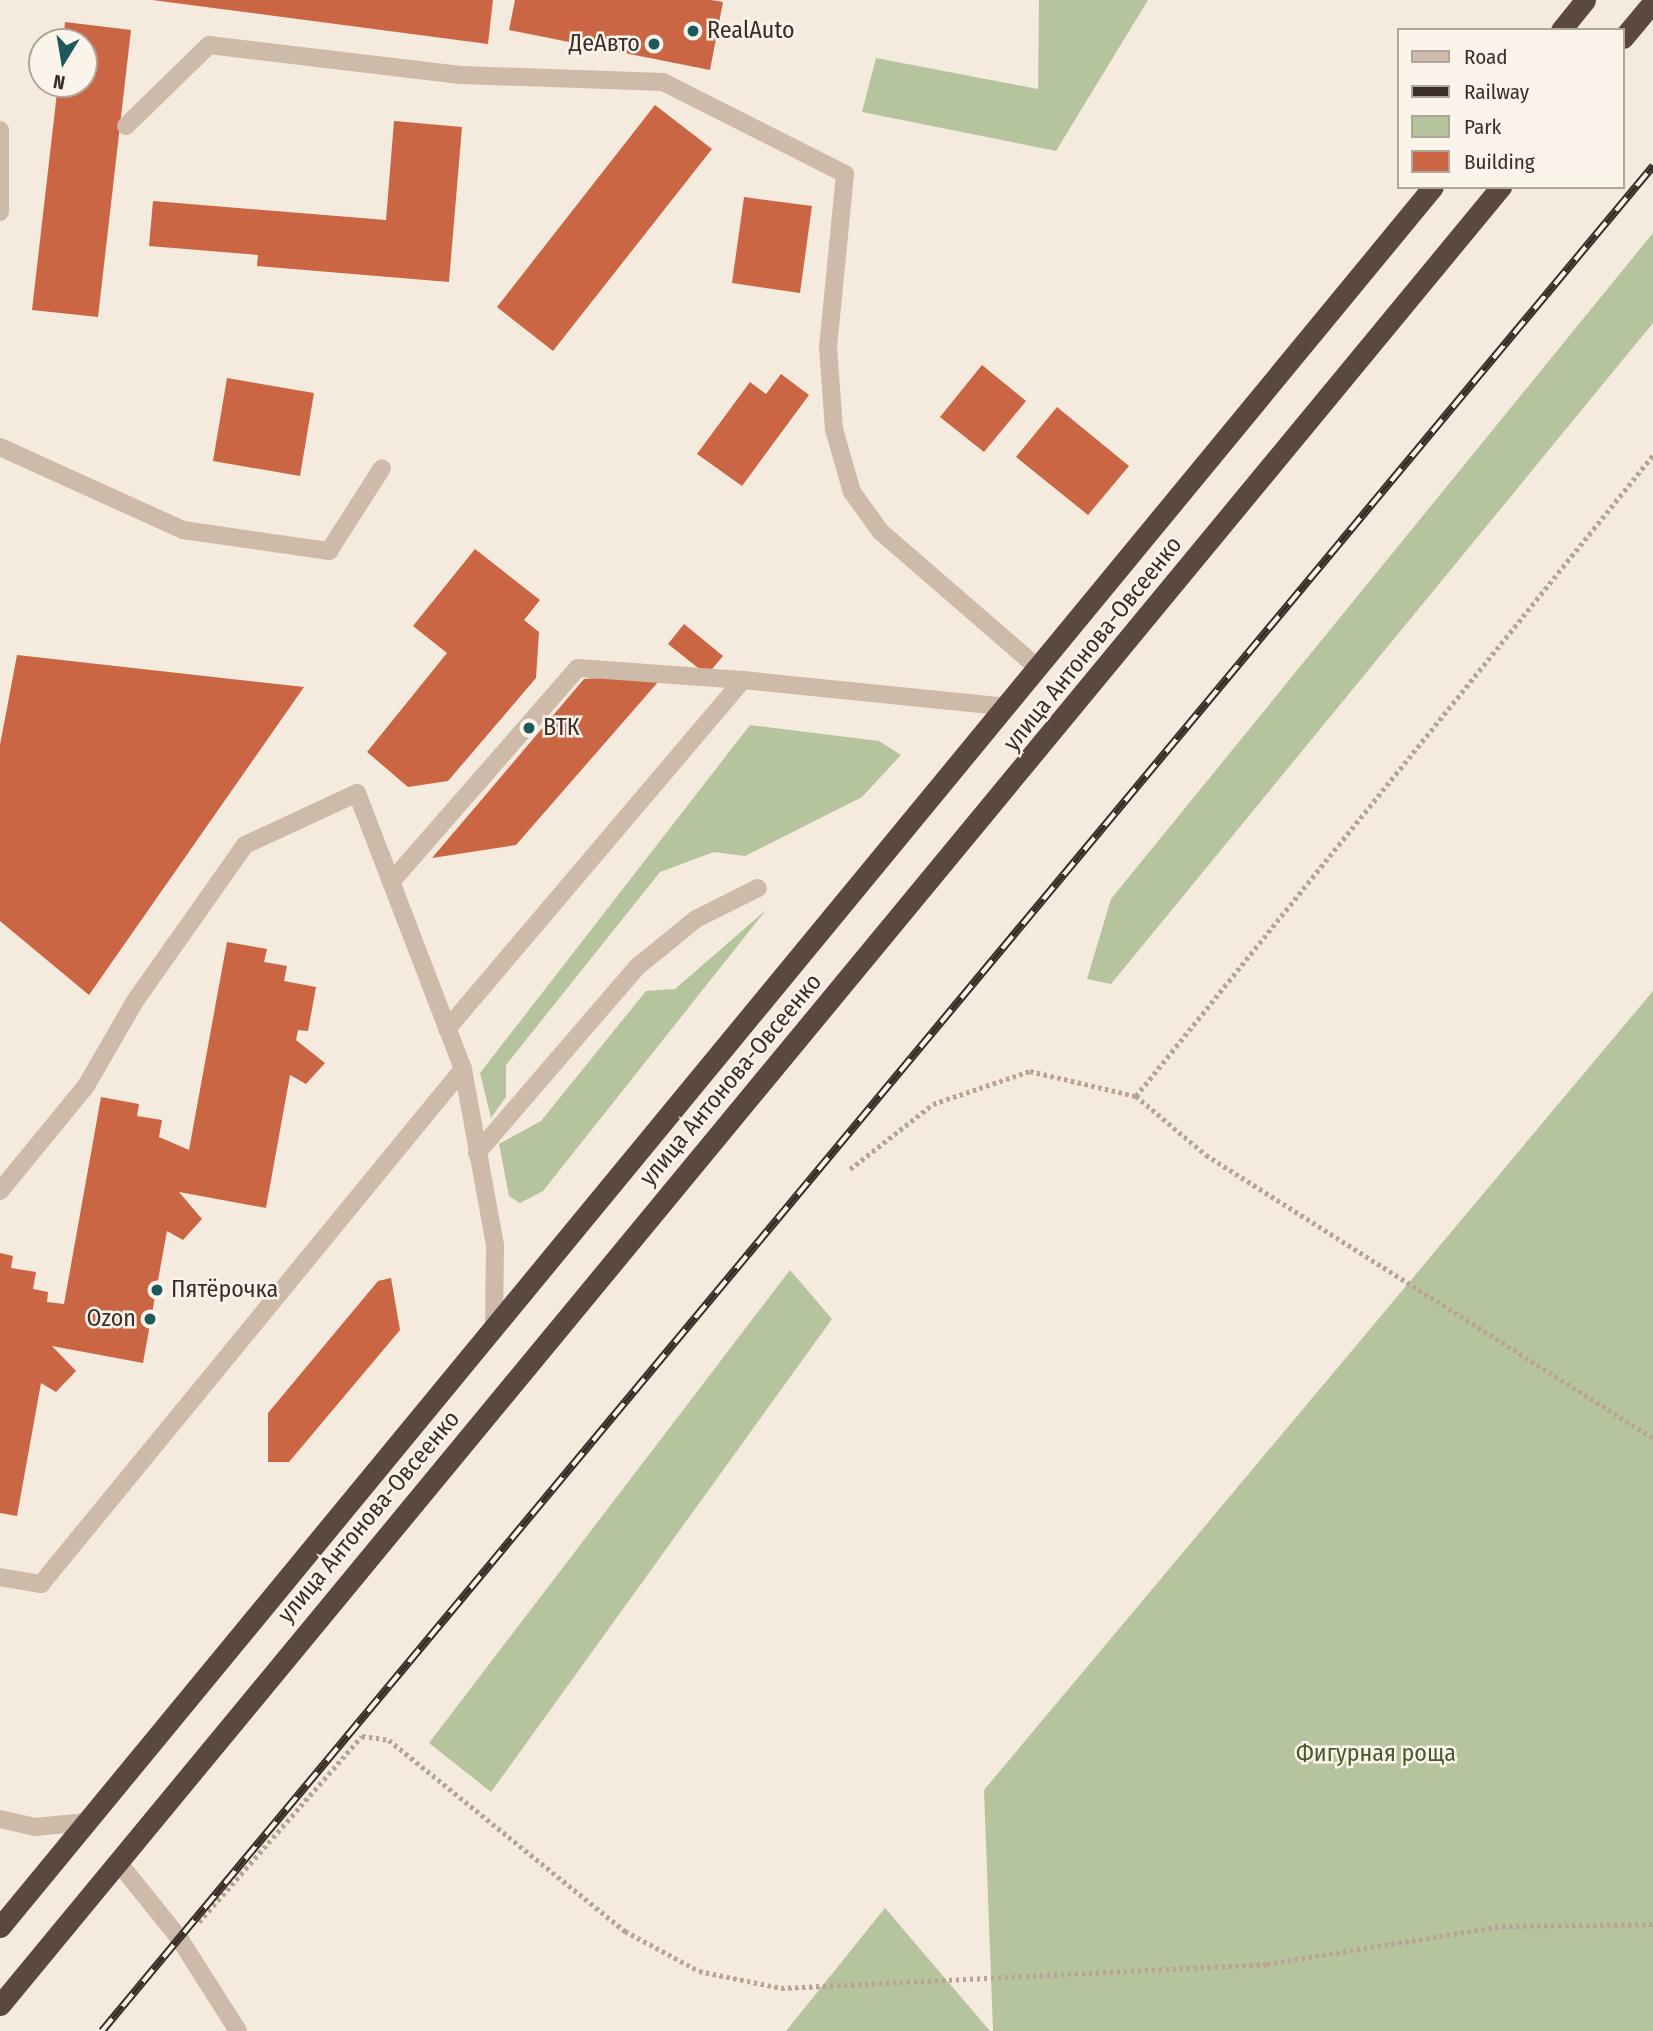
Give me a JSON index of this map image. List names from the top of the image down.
{
  "streets": {
    "highway": ["улица Антонова-Овсеенко"]
  },
  "parks": ["Фигурная роща"],
  "places": [
    "RealAuto",
    "ДеАвто",
    "ВТК",
    "Пятёрочка",
    "Ozon"
  ],
  "legend": [
    "Road",
    "Railway",
    "Park",
    "Building"
  ],
  "north": "bottom"
}
